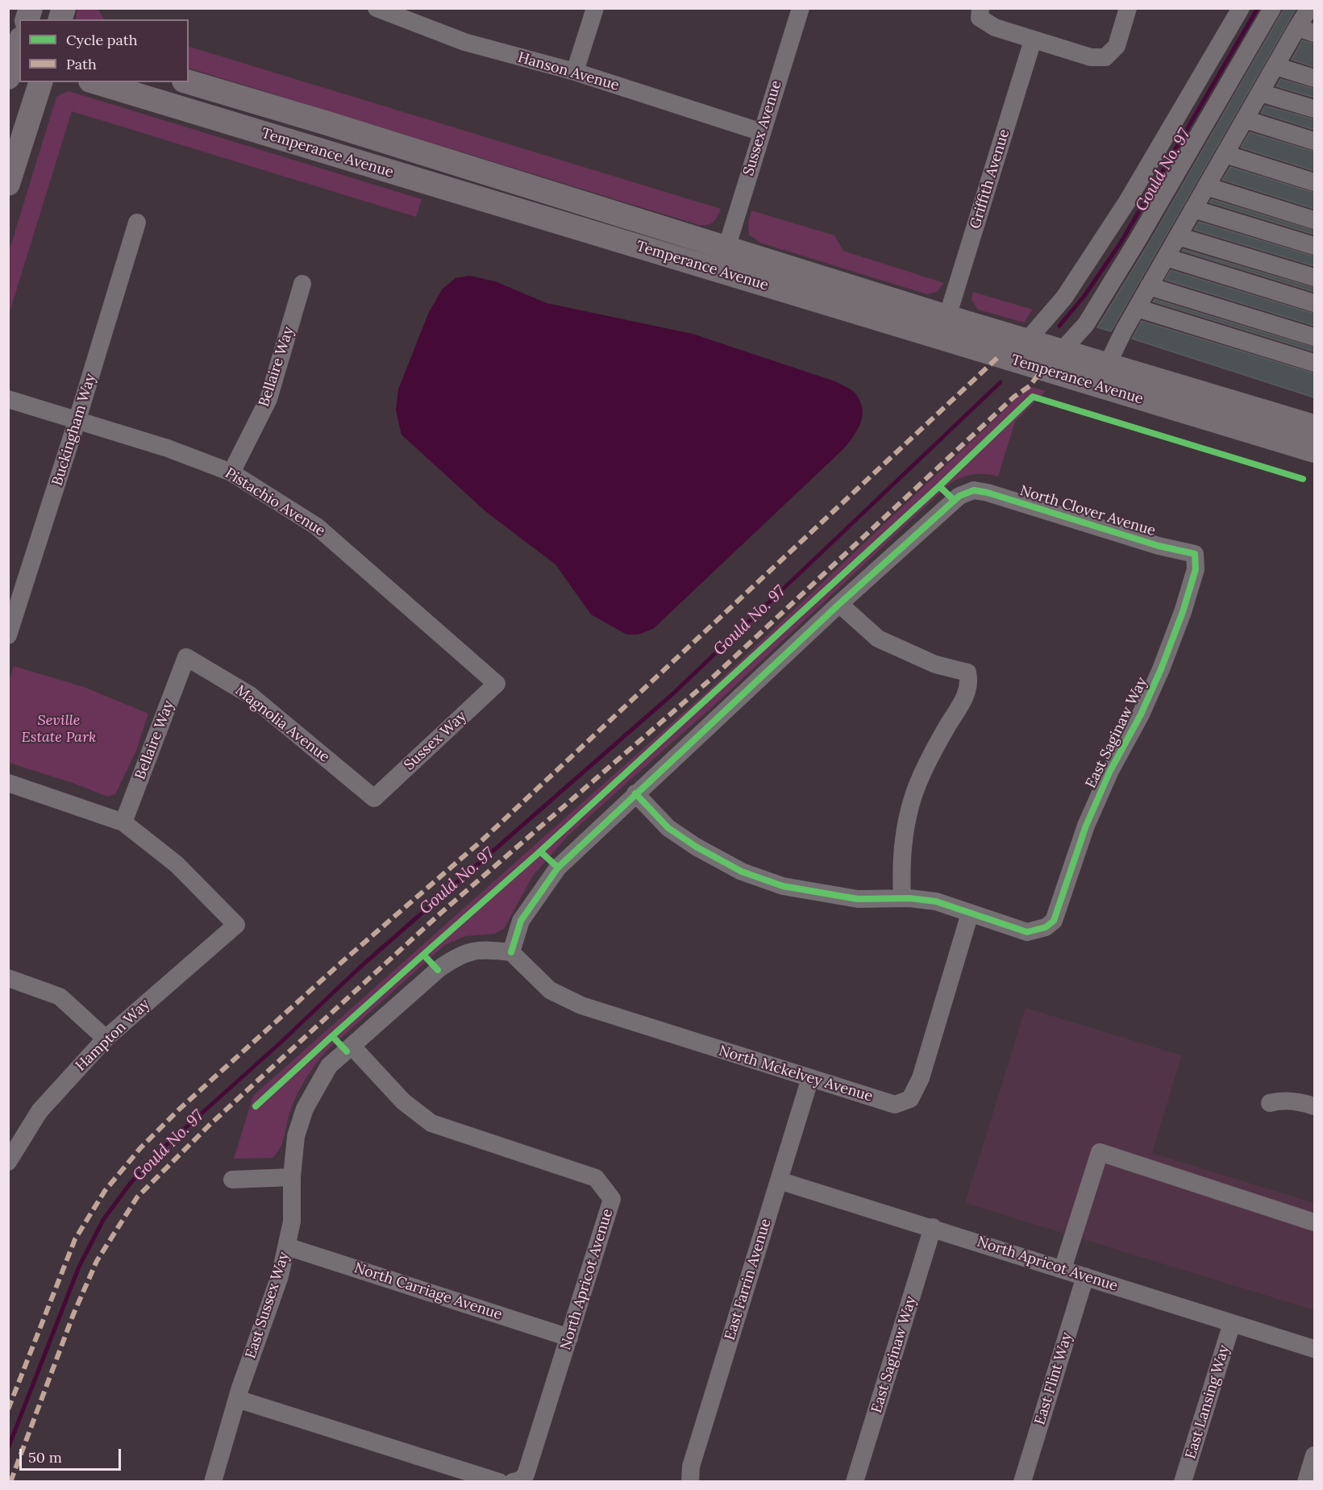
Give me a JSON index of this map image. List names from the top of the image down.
{
  "streets": {
    "main road": ["Temperance Avenue"],
    "street": [
      "Hanson Avenue",
      "Sussex Avenue",
      "Griffith Avenue",
      "Bellaire Way",
      "Buckingham Way",
      "Pistachio Avenue",
      "North Clover Avenue",
      "Magnolia Avenue",
      "East Saginaw Way",
      "Sussex Way",
      "Hampton Way",
      "North Mckelvey Avenue",
      "North Apricot Avenue",
      "East Farrin Avenue",
      "North Carriage Avenue",
      "East Sussex Way",
      "East Flint Way",
      "East Lansing Way"
    ]
  },
  "crossings": [
    ["Hanson Avenue", "Sussex Avenue"],
    ["Sussex Avenue", "Temperance Avenue"],
    ["Temperance Avenue", "Griffith Avenue"],
    ["Bellaire Way", "Pistachio Avenue"],
    ["Bellaire Way", "Magnolia Avenue"],
    ["Bellaire Way", "Hampton Way"],
    ["Buckingham Way", "Pistachio Avenue"],
    ["Pistachio Avenue", "Sussex Way"],
    ["North Clover Avenue", "East Saginaw Way"],
    ["Magnolia Avenue", "Sussex Way"],
    ["East Saginaw Way", "North Mckelvey Avenue"],
    ["East Saginaw Way", "North Apricot Avenue"],
    ["North Mckelvey Avenue", "East Farrin Avenue"],
    ["North Mckelvey Avenue", "East Sussex Way"],
    ["North Apricot Avenue", "East Farrin Avenue"],
    ["North Apricot Avenue", "North Carriage Avenue"],
    ["North Apricot Avenue", "East Sussex Way"],
    ["North Apricot Avenue", "East Flint Way"],
    ["North Apricot Avenue", "East Lansing Way"],
    ["North Carriage Avenue", "East Sussex Way"]
  ],
  "water": ["Gould No. 97"],
  "parks": ["Seville Estate Park"],
  "legend": ["Cycle path", "Path"],
  "scale_bar": "50 m"
}
